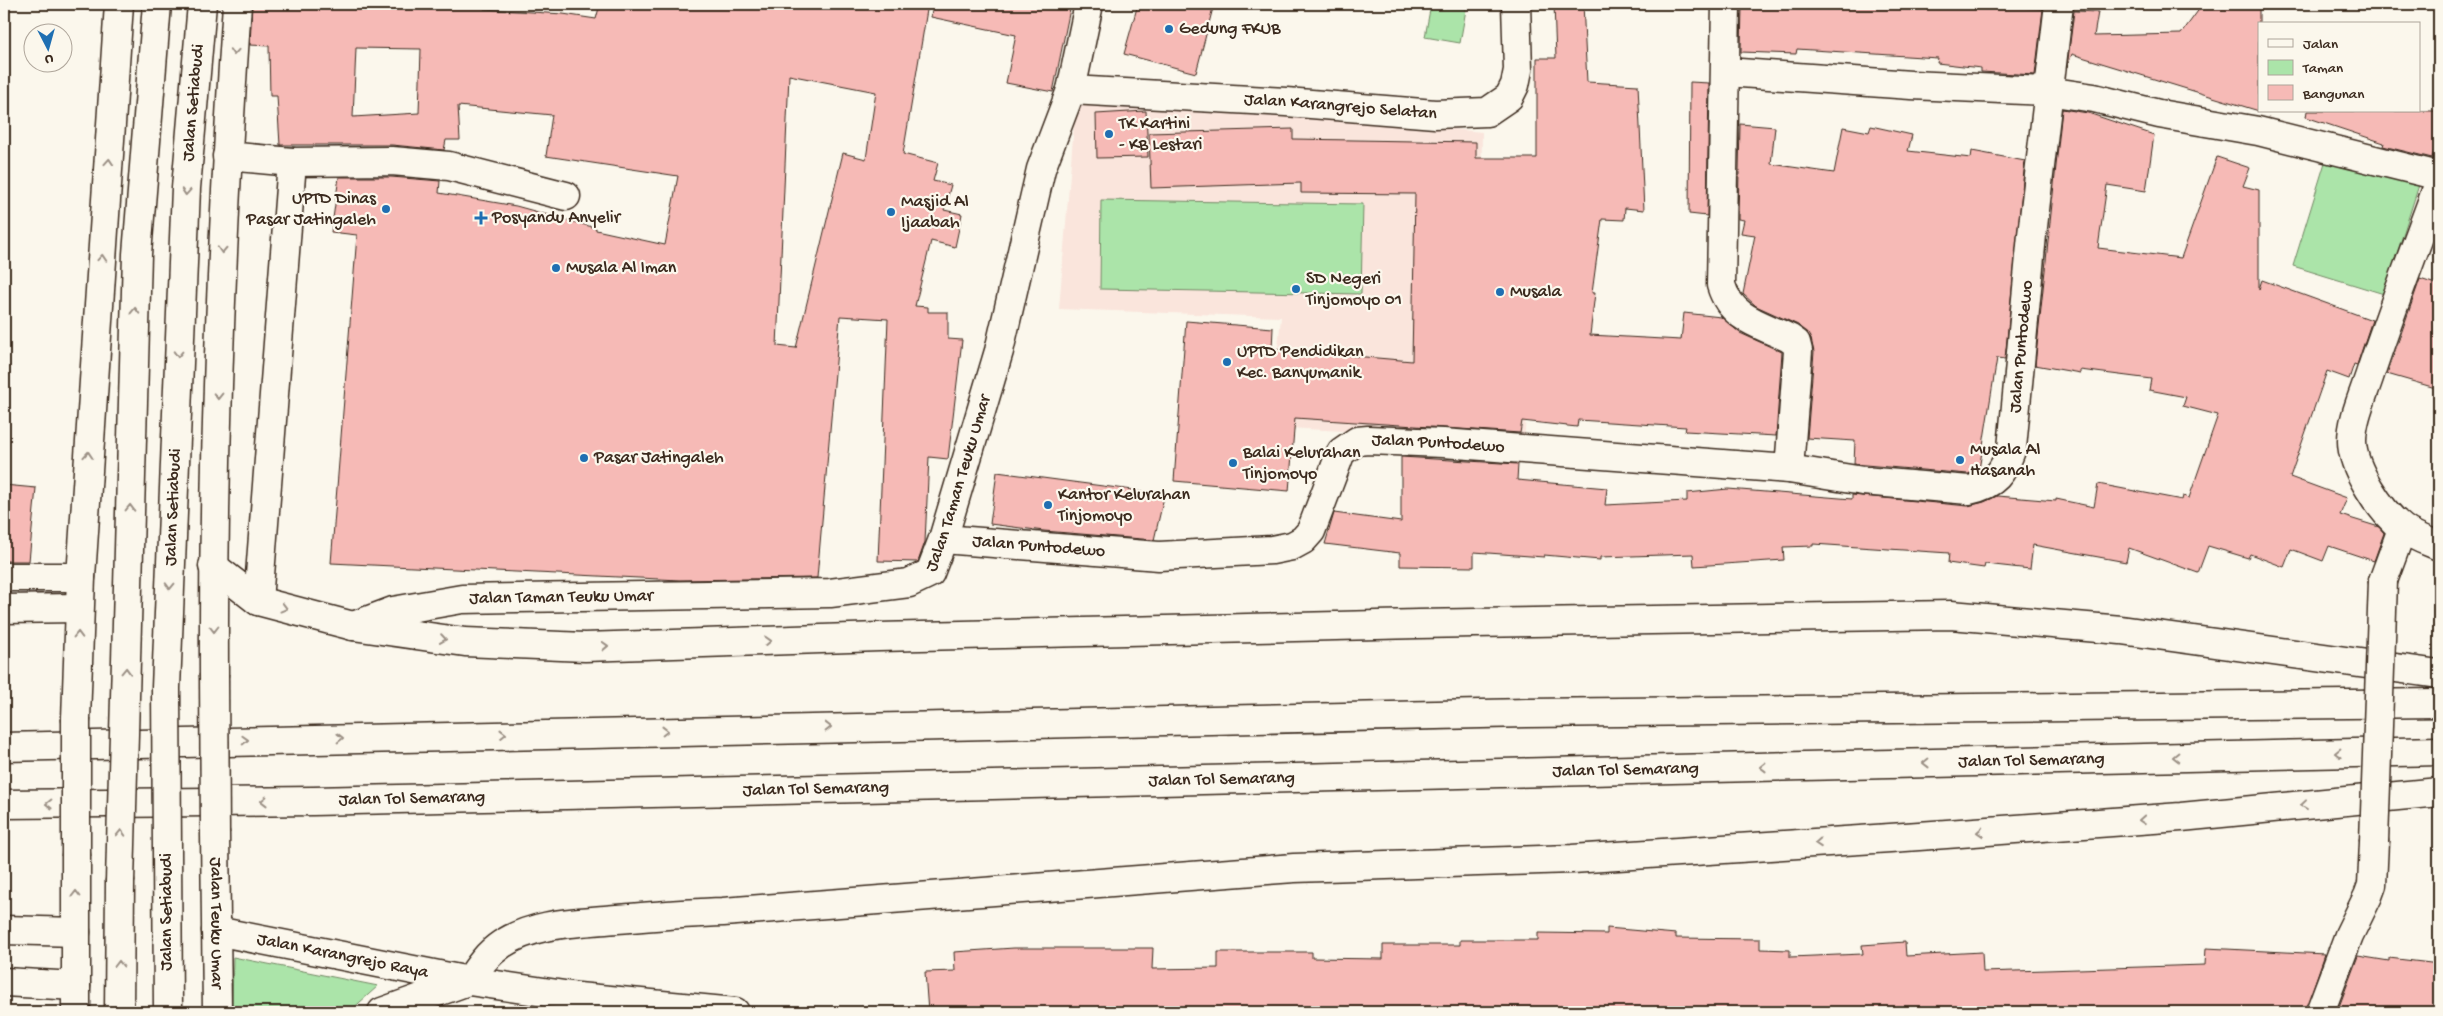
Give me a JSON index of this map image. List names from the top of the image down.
{
  "streets": {
    "main road": [
      "Jalan Setiabudi",
      "Jalan Karangrejo Selatan",
      "Jalan Puntodewo",
      "Jalan Taman Teuku Umar",
      "Jalan Tol Semarang",
      "Jalan Teuku Umar",
      "Jalan Karangrejo Raya"
    ]
  },
  "crossings": [
    ["Jalan Setiabudi", "Jalan Teuku Umar"],
    ["Jalan Karangrejo Selatan", "Jalan Taman Teuku Umar"],
    ["Jalan Puntodewo", "Jalan Taman Teuku Umar"],
    ["Jalan Teuku Umar", "Jalan Karangrejo Raya"]
  ],
  "places": {
    "other": [
      "Gedung FKUB",
      "TK Kartini - KB Lestari",
      "UPTD Dinas Pasar Jatingaleh",
      "Masjid Al Ijaabah",
      "Musala Al Iman",
      "SD Negeri Tinjomoyo 01",
      "Musala",
      "UPTD Pendidikan Kec. Banyumanik",
      "Pasar Jatingaleh",
      "Musala Al Hasanah",
      "Balai Kelurahan Tinjomoyo",
      "Kantor Kelurahan Tinjomoyo"
    ],
    "health": ["Posyandu Anyelir"]
  },
  "legend": ["Jalan", "Taman", "Bangunan"],
  "north": "bottom"
}
